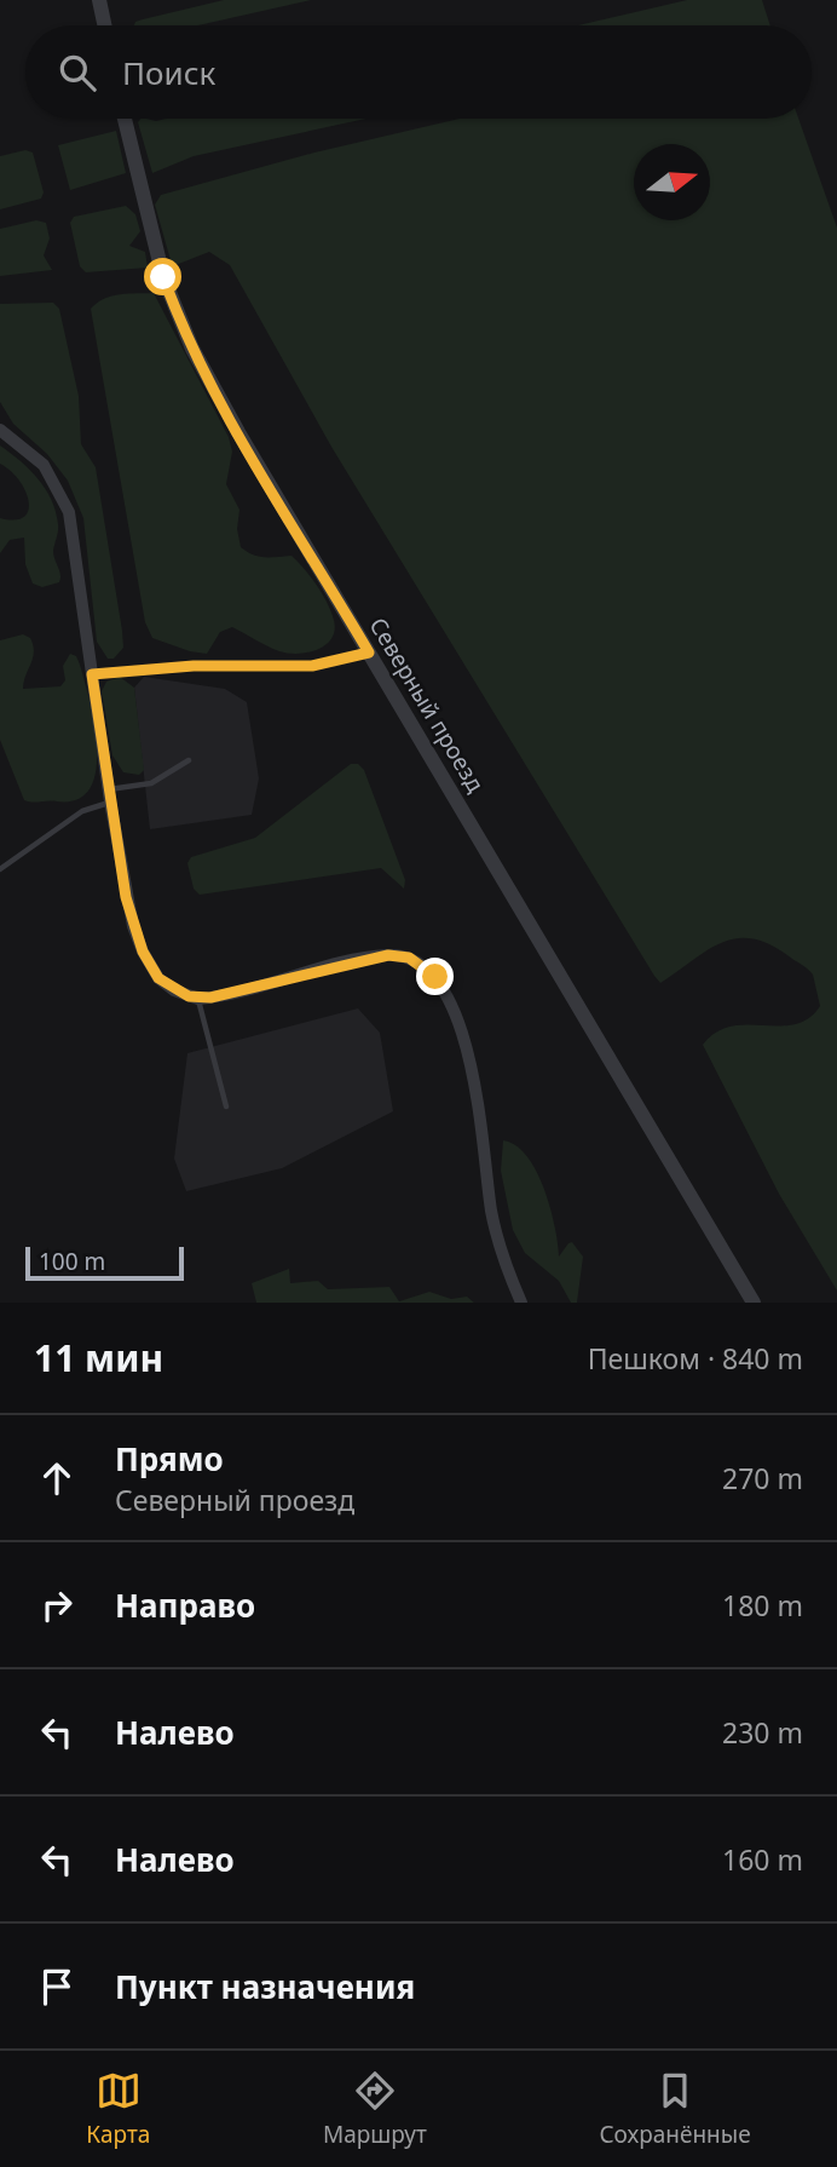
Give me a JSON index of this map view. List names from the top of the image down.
{
  "streets": {
    "street": ["Северный проезд"]
  },
  "scale_bar": "100 m",
  "north": "right",
  "page": {
    "search": "Поиск",
    "scale": "100 m",
    "heading": ["11 мин", "Пешком · 840 m"],
    "list": [
      ["Прямо", "Северный проезд", "270 m"],
      ["Направо", "180 m"],
      ["Налево", "230 m"],
      ["Налево", "160 m"],
      "Пункт назначения"
    ],
    "nav": ["Карта", "Маршрут", "Сохранённые"]
  }
}
